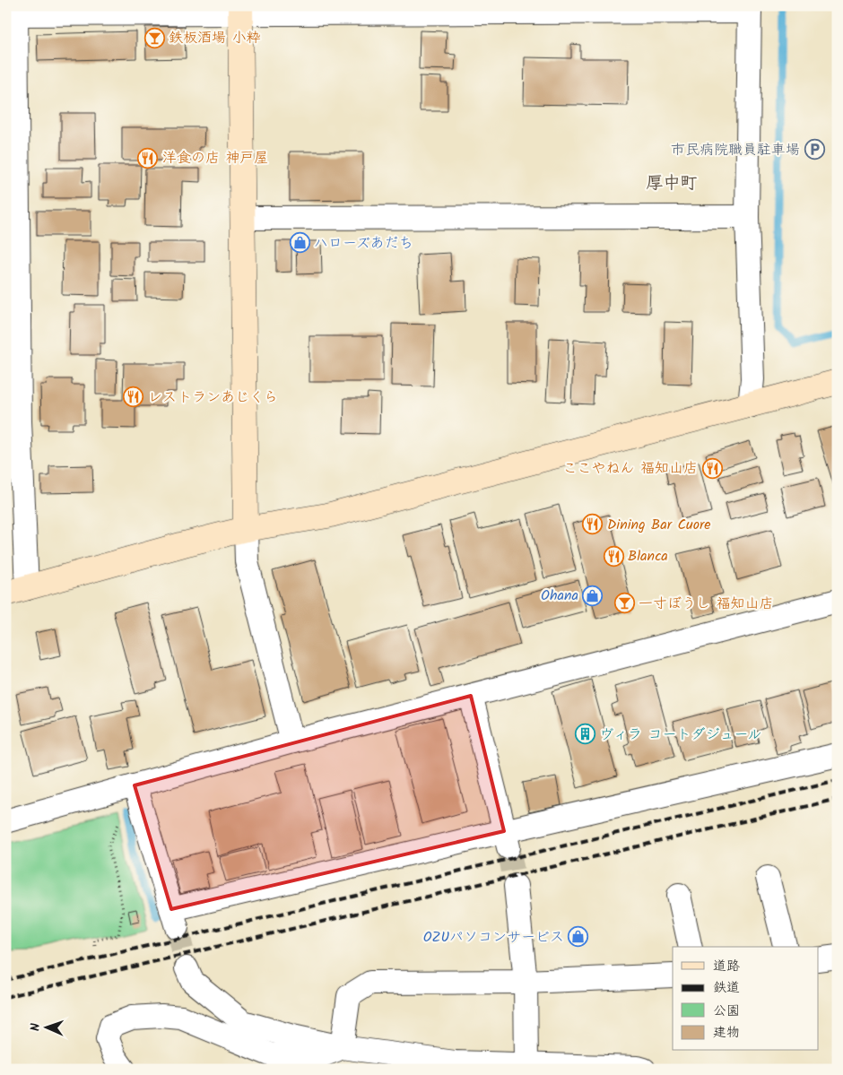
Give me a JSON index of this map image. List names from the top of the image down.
{
  "districts": ["厚中町"],
  "places": {
    "bar": ["鉄板酒場 小粋", "一寸ぼうし 福知山店"],
    "parking": ["市民病院職員駐車場"],
    "restaurant": [
      "洋食の店 神戸屋",
      "レストランあじくら",
      "ここやねん 福知山店",
      "Dining Bar Cuore",
      "Blanca"
    ],
    "shop": ["ハローズあだち", "Ohana", "OZUパソコンサービス"],
    "building": ["ヴィラ コートダジュール"]
  },
  "legend": [
    "道路",
    "鉄道",
    "公園",
    "建物"
  ],
  "north": "left"
}
